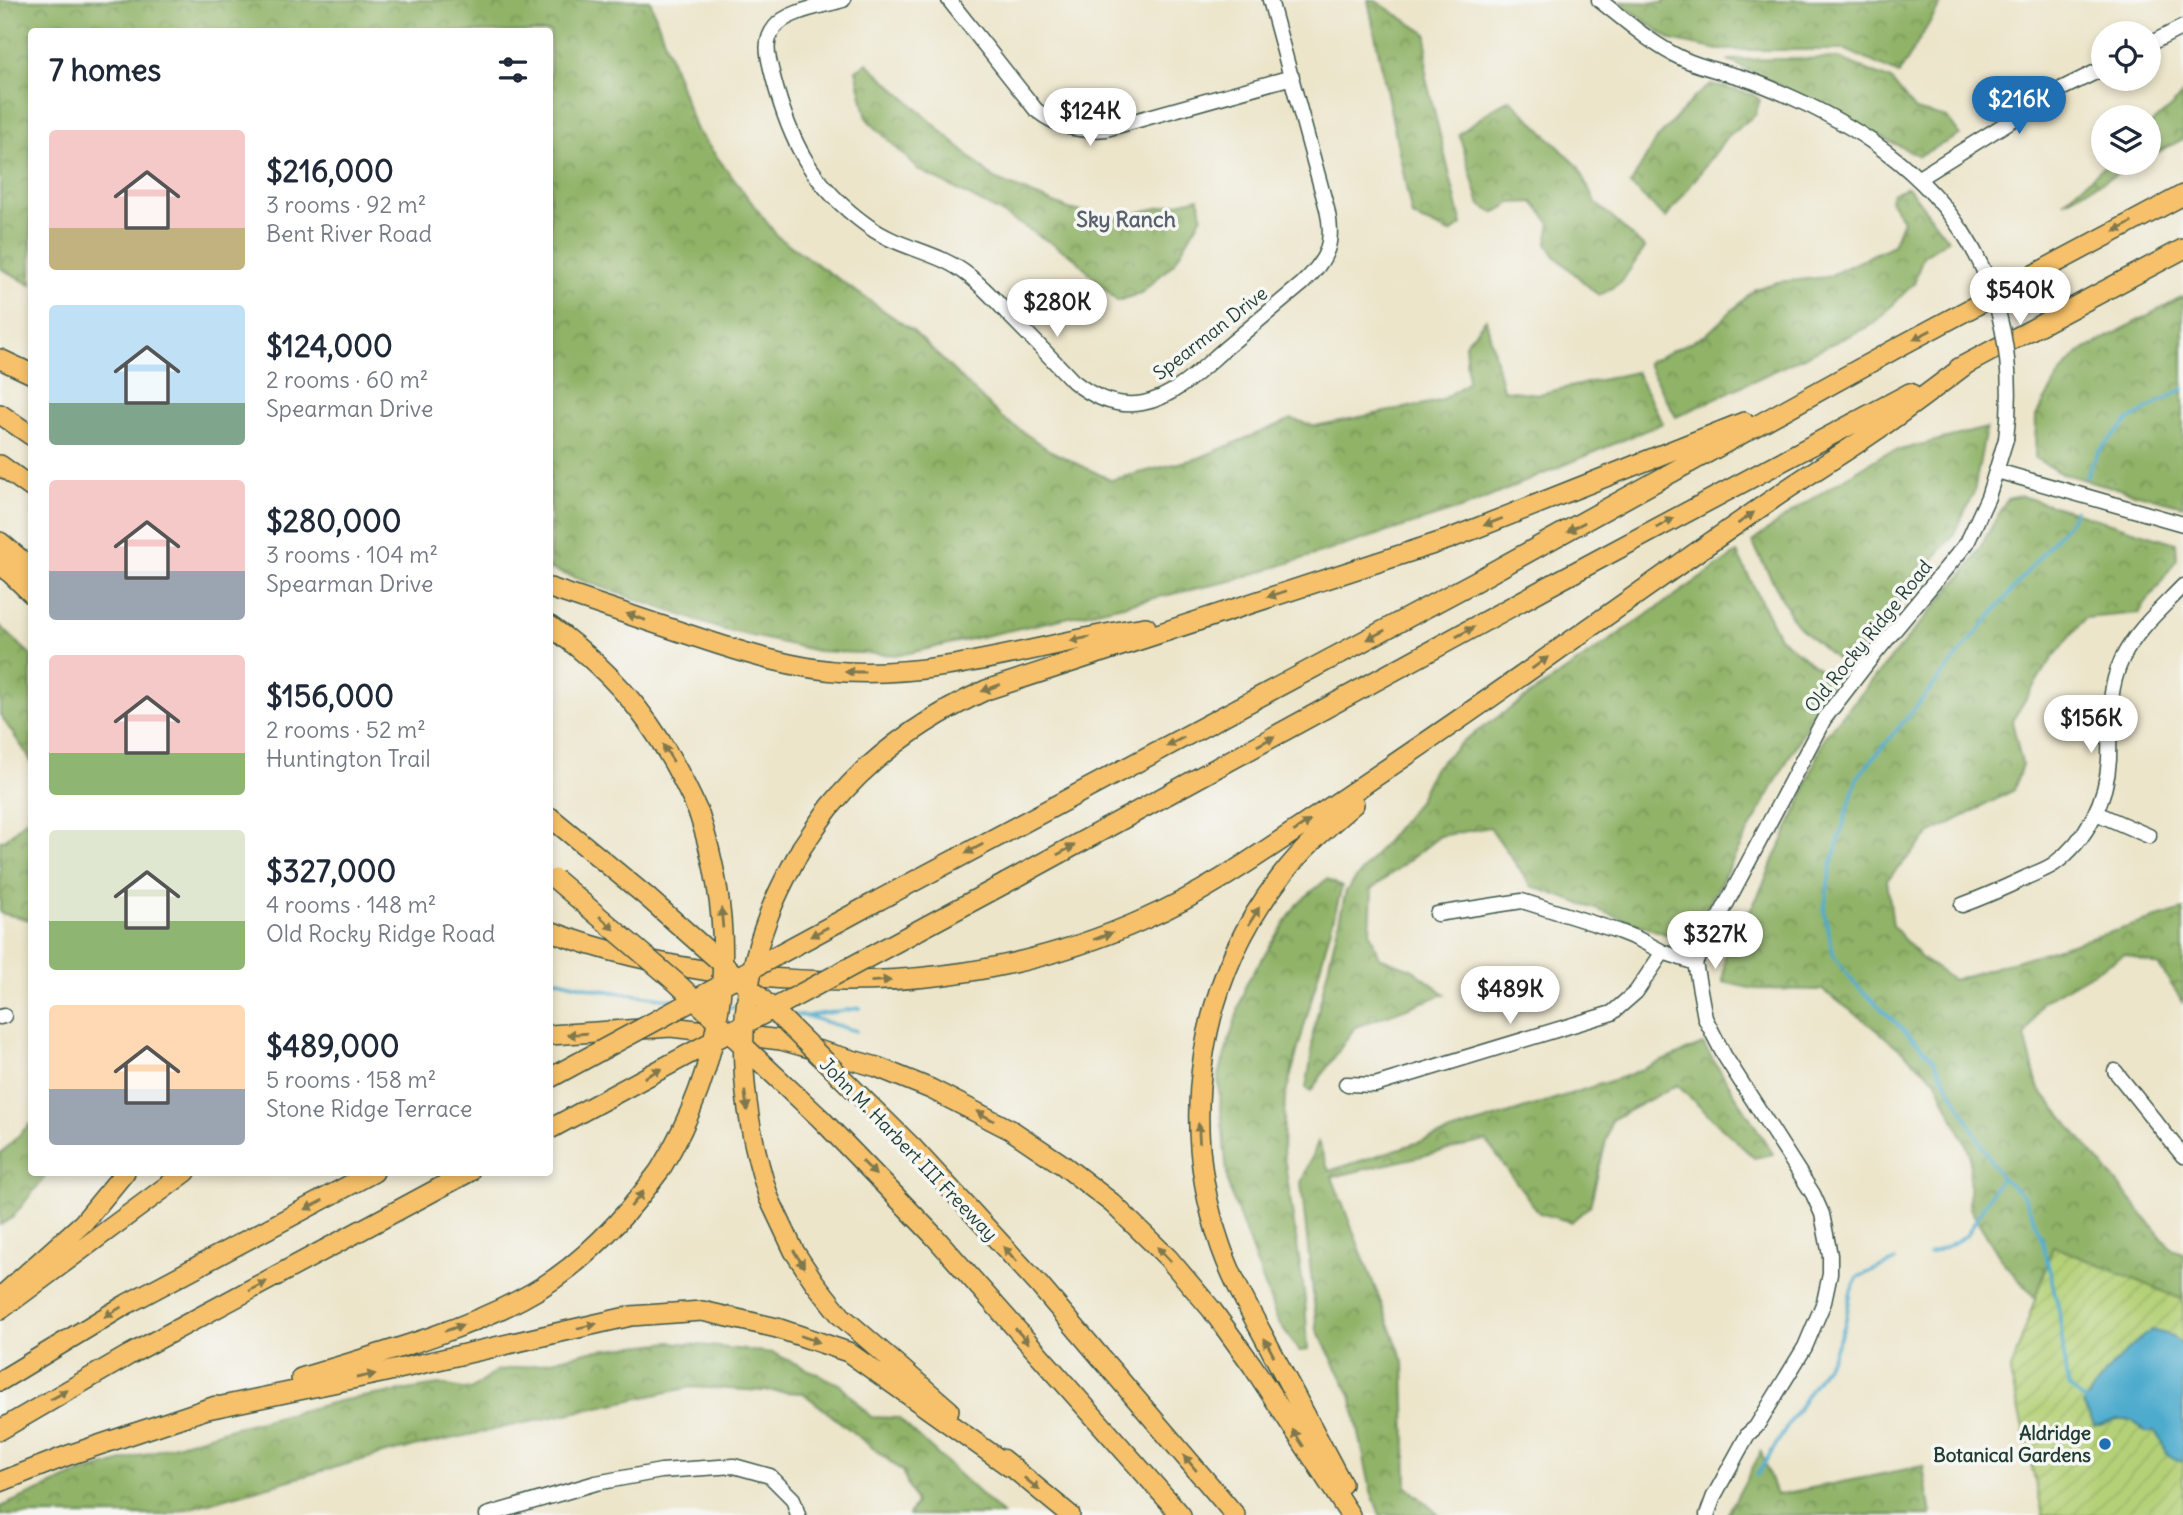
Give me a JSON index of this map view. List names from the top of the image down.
{
  "streets": {
    "highway": ["John M. Harbert III Freeway"],
    "street": ["Spearman Drive", "Old Rocky Ridge Road"]
  },
  "districts": ["Sky Ranch"],
  "places": ["Aldridge Botanical Gardens"],
  "page": {
    "heading": "7 homes",
    "price": [
      "$216K",
      "$124K",
      "$540K",
      "$280K",
      "$156K",
      "$327K",
      "$489K"
    ],
    "list": [
      {
        "name": "$216,000",
        "note": "3 rooms · 92 m² · Bent River Road"
      },
      {
        "name": "$124,000",
        "note": "2 rooms · 60 m² · Spearman Drive"
      },
      {
        "name": "$280,000",
        "note": "3 rooms · 104 m² · Spearman Drive"
      },
      {
        "name": "$156,000",
        "note": "2 rooms · 52 m² · Huntington Trail"
      },
      {
        "name": "$327,000",
        "note": "4 rooms · 148 m² · Old Rocky Ridge Road"
      },
      {
        "name": "$489,000",
        "note": "5 rooms · 158 m² · Stone Ridge Terrace"
      }
    ]
  }
}
